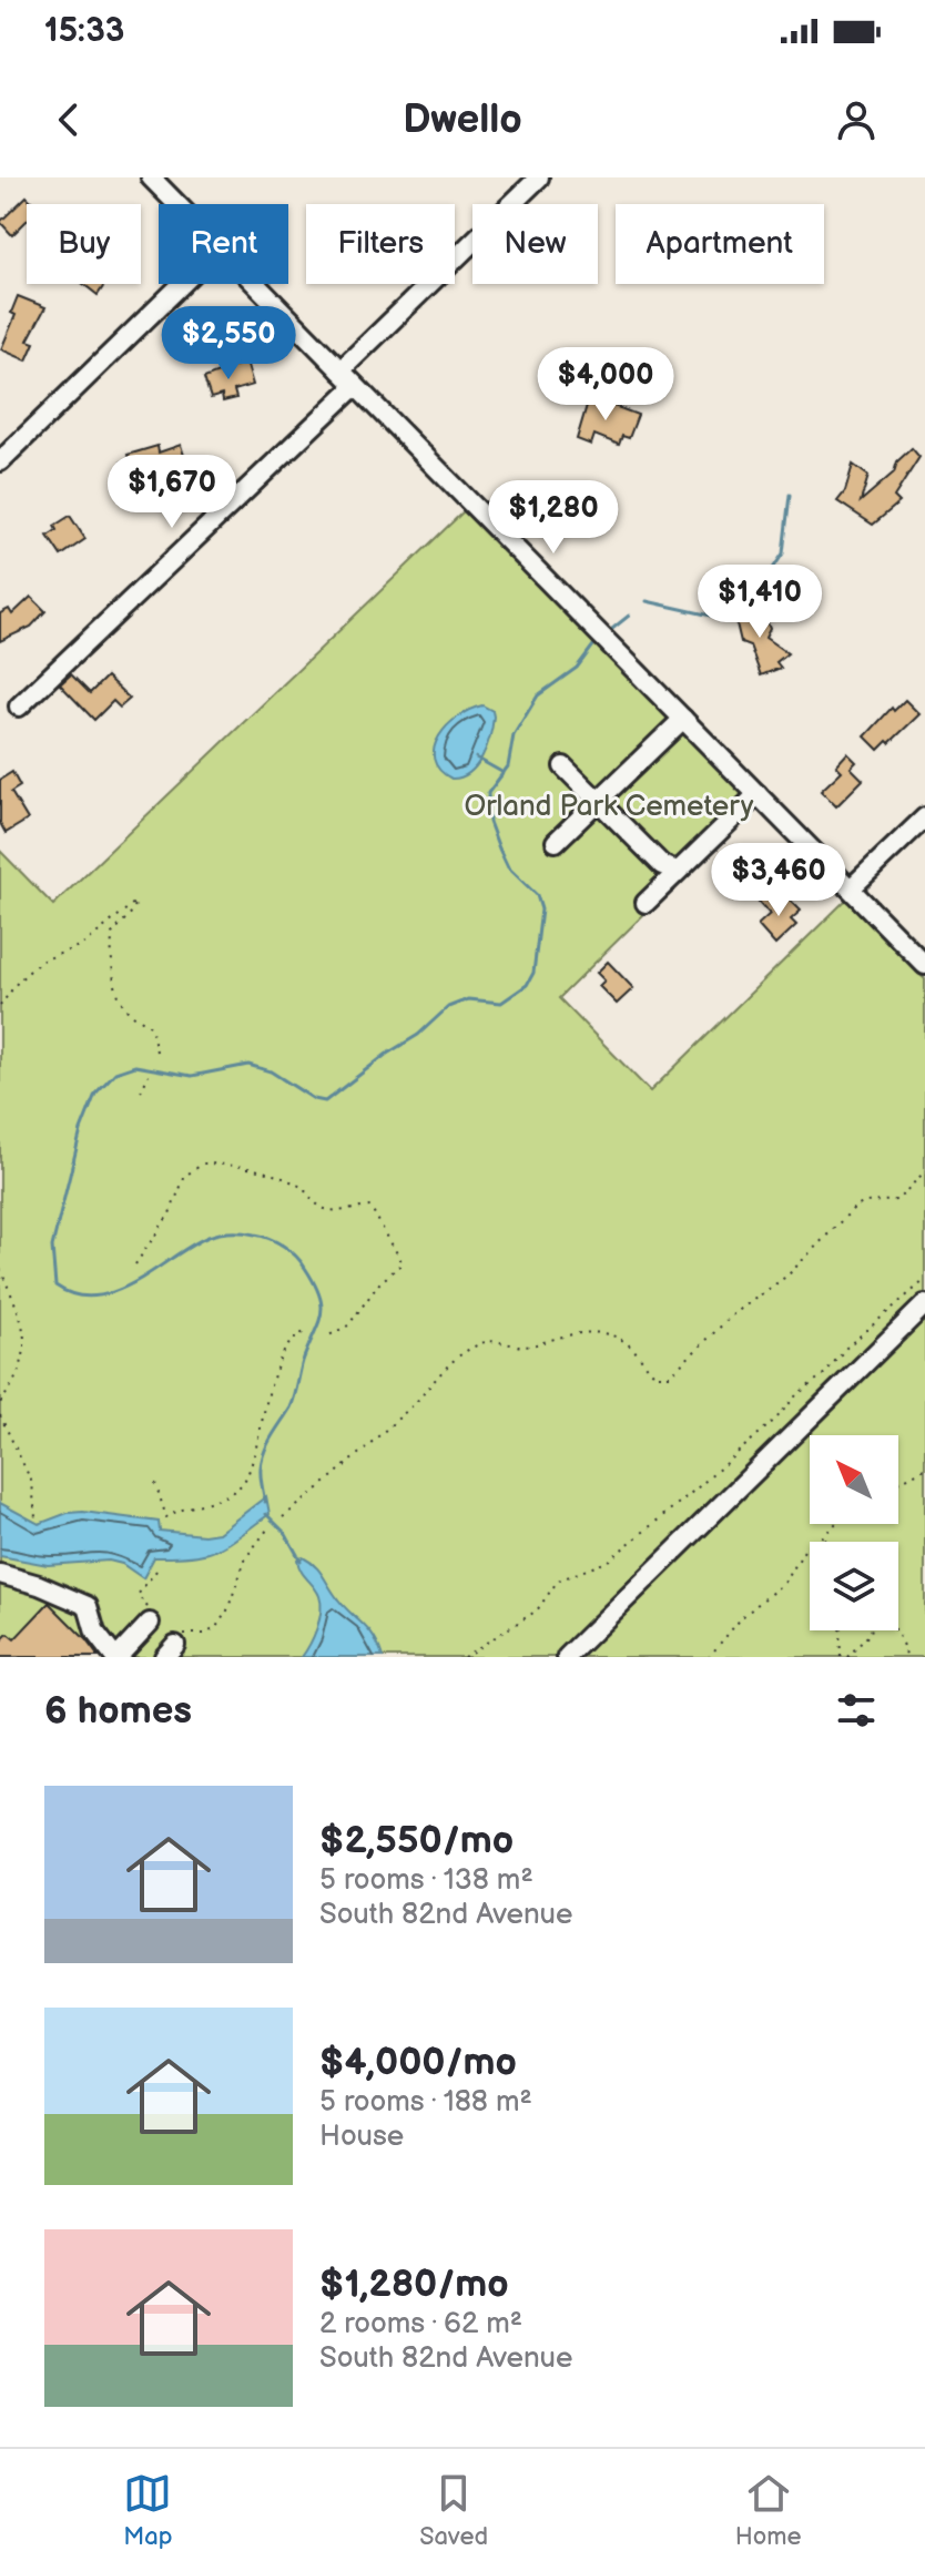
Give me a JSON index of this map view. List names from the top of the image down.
{
  "parks": ["Orland Park Cemetery"],
  "north": "top left",
  "page": {
    "status": "15:33",
    "header": "Dwello",
    "chip": [
      "Buy",
      "Rent",
      "Filters",
      "New",
      "Apartment"
    ],
    "price": [
      "$2,550",
      "$4,000",
      "$1,670",
      "$1,280",
      "$1,410",
      "$3,460"
    ],
    "heading": "6 homes",
    "list": [
      {
        "name": "$2,550/mo",
        "note": "5 rooms · 138 m² · South 82nd Avenue"
      },
      {
        "name": "$4,000/mo",
        "note": "5 rooms · 188 m² · House"
      },
      {
        "name": "$1,280/mo",
        "note": "2 rooms · 62 m² · South 82nd Avenue"
      }
    ],
    "tabs": ["Map", "Saved", "Home"]
  }
}
